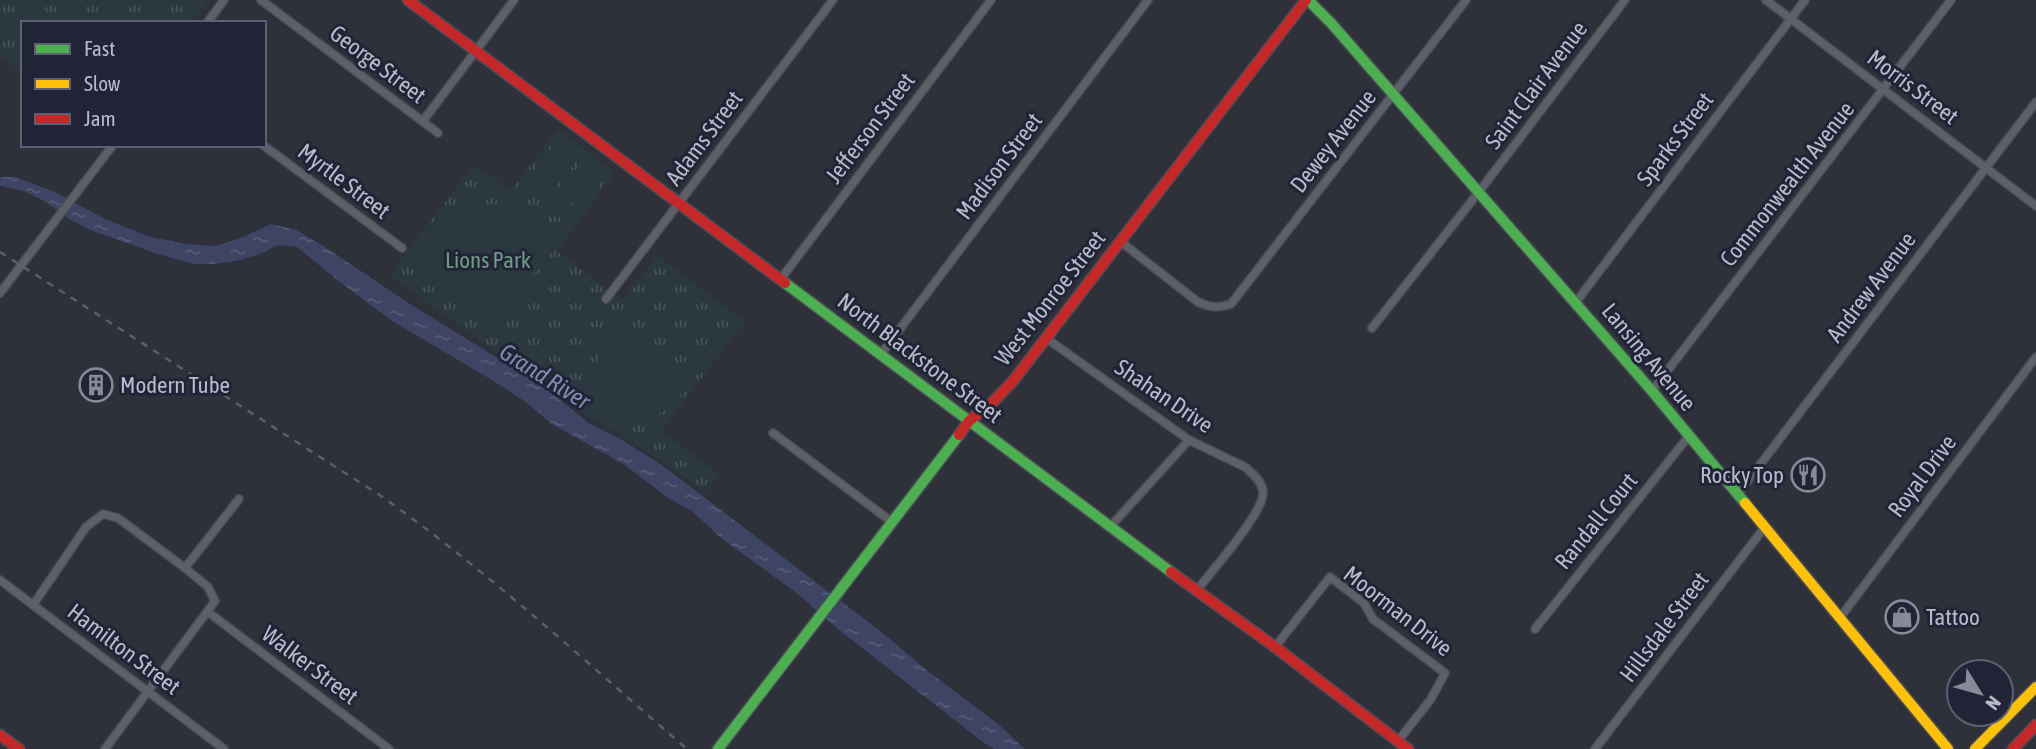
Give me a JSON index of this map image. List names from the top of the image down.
{
  "streets": {
    "main road": ["West Monroe Street", "Lansing Avenue", "North Blackstone Street"],
    "street": [
      "George Street",
      "Saint Clair Avenue",
      "Morris Street",
      "Jefferson Street",
      "Adams Street",
      "Sparks Street",
      "Dewey Avenue",
      "Madison Street",
      "Myrtle Street",
      "Commonwealth Avenue",
      "Andrew Avenue",
      "Shahan Drive",
      "Royal Drive",
      "Randall Court",
      "Moorman Drive",
      "Hillsdale Street",
      "Hamilton Street",
      "Walker Street"
    ]
  },
  "crossings": [
    ["Saint Clair Avenue", "Lansing Avenue"],
    ["Morris Street", "Sparks Street"],
    ["Morris Street", "Commonwealth Avenue"],
    ["Morris Street", "Andrew Avenue"],
    ["Jefferson Street", "North Blackstone Street"],
    ["Adams Street", "North Blackstone Street"],
    ["Sparks Street", "Lansing Avenue"],
    ["Dewey Avenue", "West Monroe Street"],
    ["Dewey Avenue", "Lansing Avenue"],
    ["Madison Street", "North Blackstone Street"],
    ["Commonwealth Avenue", "Lansing Avenue"],
    ["Andrew Avenue", "Lansing Avenue"],
    ["West Monroe Street", "Lansing Avenue"],
    ["West Monroe Street", "North Blackstone Street"],
    ["West Monroe Street", "Shahan Drive"],
    ["Lansing Avenue", "Royal Drive"],
    ["Lansing Avenue", "Randall Court"],
    ["Lansing Avenue", "Hillsdale Street"],
    ["North Blackstone Street", "Shahan Drive"],
    ["North Blackstone Street", "Moorman Drive"]
  ],
  "water": ["Grand River"],
  "parks": ["Lions Park"],
  "places": {
    "building": ["Modern Tube"],
    "restaurant": ["Rocky Top"],
    "shop": ["Tattoo"]
  },
  "legend": ["Fast", "Slow", "Jam"],
  "north": "bottom right"
}
